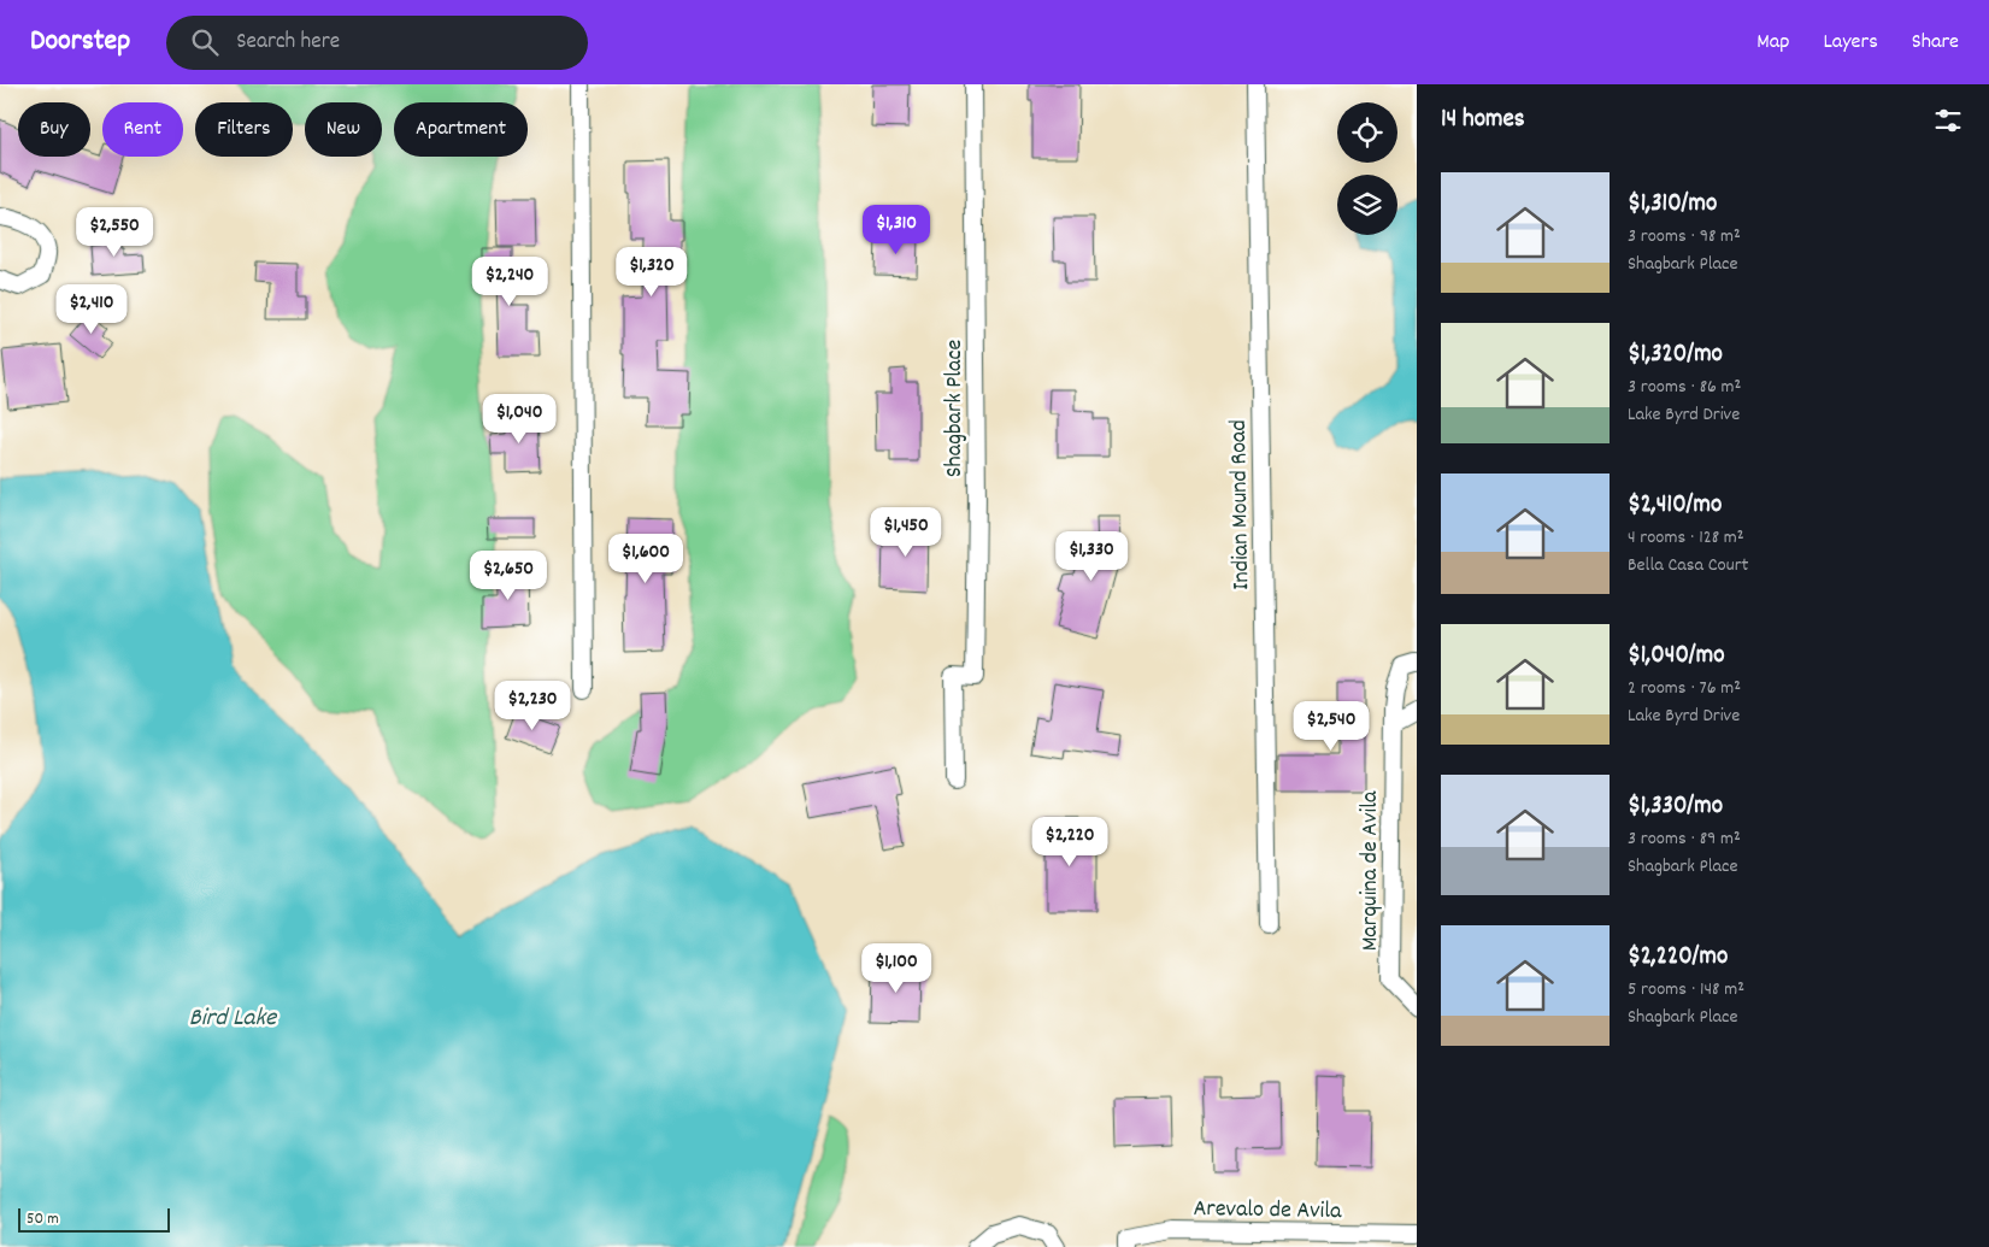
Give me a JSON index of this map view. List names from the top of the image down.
{
  "streets": {
    "street": [
      "Shagbark Place",
      "Indian Mound Road",
      "Marquina de Avila",
      "Arevalo de Avila"
    ]
  },
  "water": ["Bird Lake"],
  "scale_bar": "50 m",
  "page": {
    "header": "Doorstep",
    "search": "Search here",
    "nav": ["Map", "Layers", "Share"],
    "heading": "14 homes",
    "chip": [
      "Buy",
      "Rent",
      "Filters",
      "New",
      "Apartment"
    ],
    "list": [
      {
        "name": "$1,310/mo",
        "note": "3 rooms · 98 m² · Shagbark Place"
      },
      {
        "name": "$1,320/mo",
        "note": "3 rooms · 86 m² · Lake Byrd Drive"
      },
      {
        "name": "$2,410/mo",
        "note": "4 rooms · 128 m² · Bella Casa Court"
      },
      {
        "name": "$1,040/mo",
        "note": "2 rooms · 76 m² · Lake Byrd Drive"
      },
      {
        "name": "$1,330/mo",
        "note": "3 rooms · 89 m² · Shagbark Place"
      },
      {
        "name": "$2,220/mo",
        "note": "5 rooms · 148 m² · Shagbark Place"
      }
    ],
    "price": [
      "$1,310",
      "$2,550",
      "$1,320",
      "$2,240",
      "$2,410",
      "$1,040",
      "$1,450",
      "$1,330",
      "$1,600",
      "$2,650",
      "$2,230",
      "$2,540",
      "$2,220",
      "$1,100"
    ],
    "scale": "50 m"
  }
}
